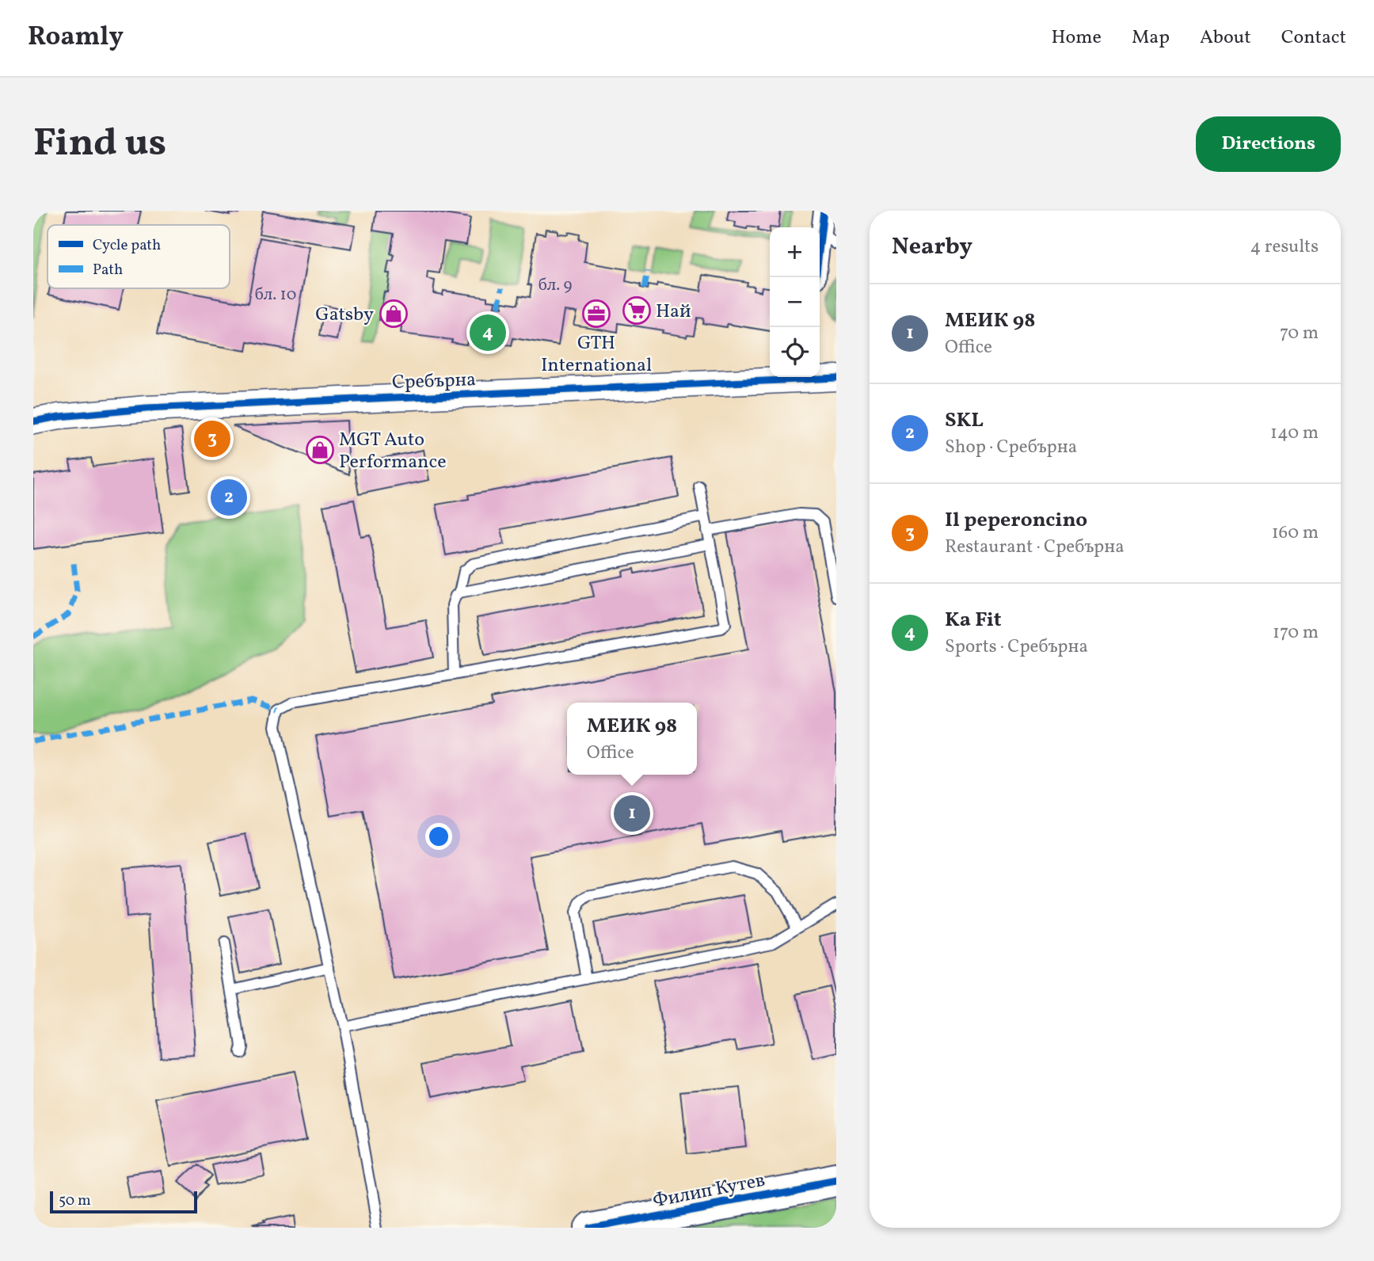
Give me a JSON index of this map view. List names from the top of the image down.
{
  "streets": {
    "main road": ["Филип Кутев"],
    "street": ["Сребърна"]
  },
  "places": {
    "supermarket": ["Най"],
    "shop": ["Gatsby", "MGT Auto Performance"],
    "office": ["GTH International"]
  },
  "house_numbers": ["бл. 9", "бл. 10"],
  "legend": ["Cycle path", "Path"],
  "scale_bar": "50 m",
  "page": {
    "header": "Roamly",
    "nav": [
      "Home",
      "Map",
      "About",
      "Contact"
    ],
    "buttons": "Directions",
    "title": "Find us",
    "heading": ["Nearby", "4 results"],
    "map_buttons": ["+", "−"],
    "list": [
      {
        "mark": "1",
        "name": "МЕИК 98",
        "note": "Office",
        "value": "70 m"
      },
      {
        "mark": "2",
        "name": "SKL",
        "note": "Shop · Сребърна",
        "value": "140 m"
      },
      {
        "mark": "3",
        "name": "Il peperoncino",
        "note": "Restaurant · Сребърна",
        "value": "160 m"
      },
      {
        "mark": "4",
        "name": "Ka Fit",
        "note": "Sports · Сребърна",
        "value": "170 m"
      }
    ],
    "pins": [
      "4",
      "3",
      "2",
      "1"
    ],
    "popup": ["МЕИК 98", "Office"],
    "scale": "50 m"
  }
}
